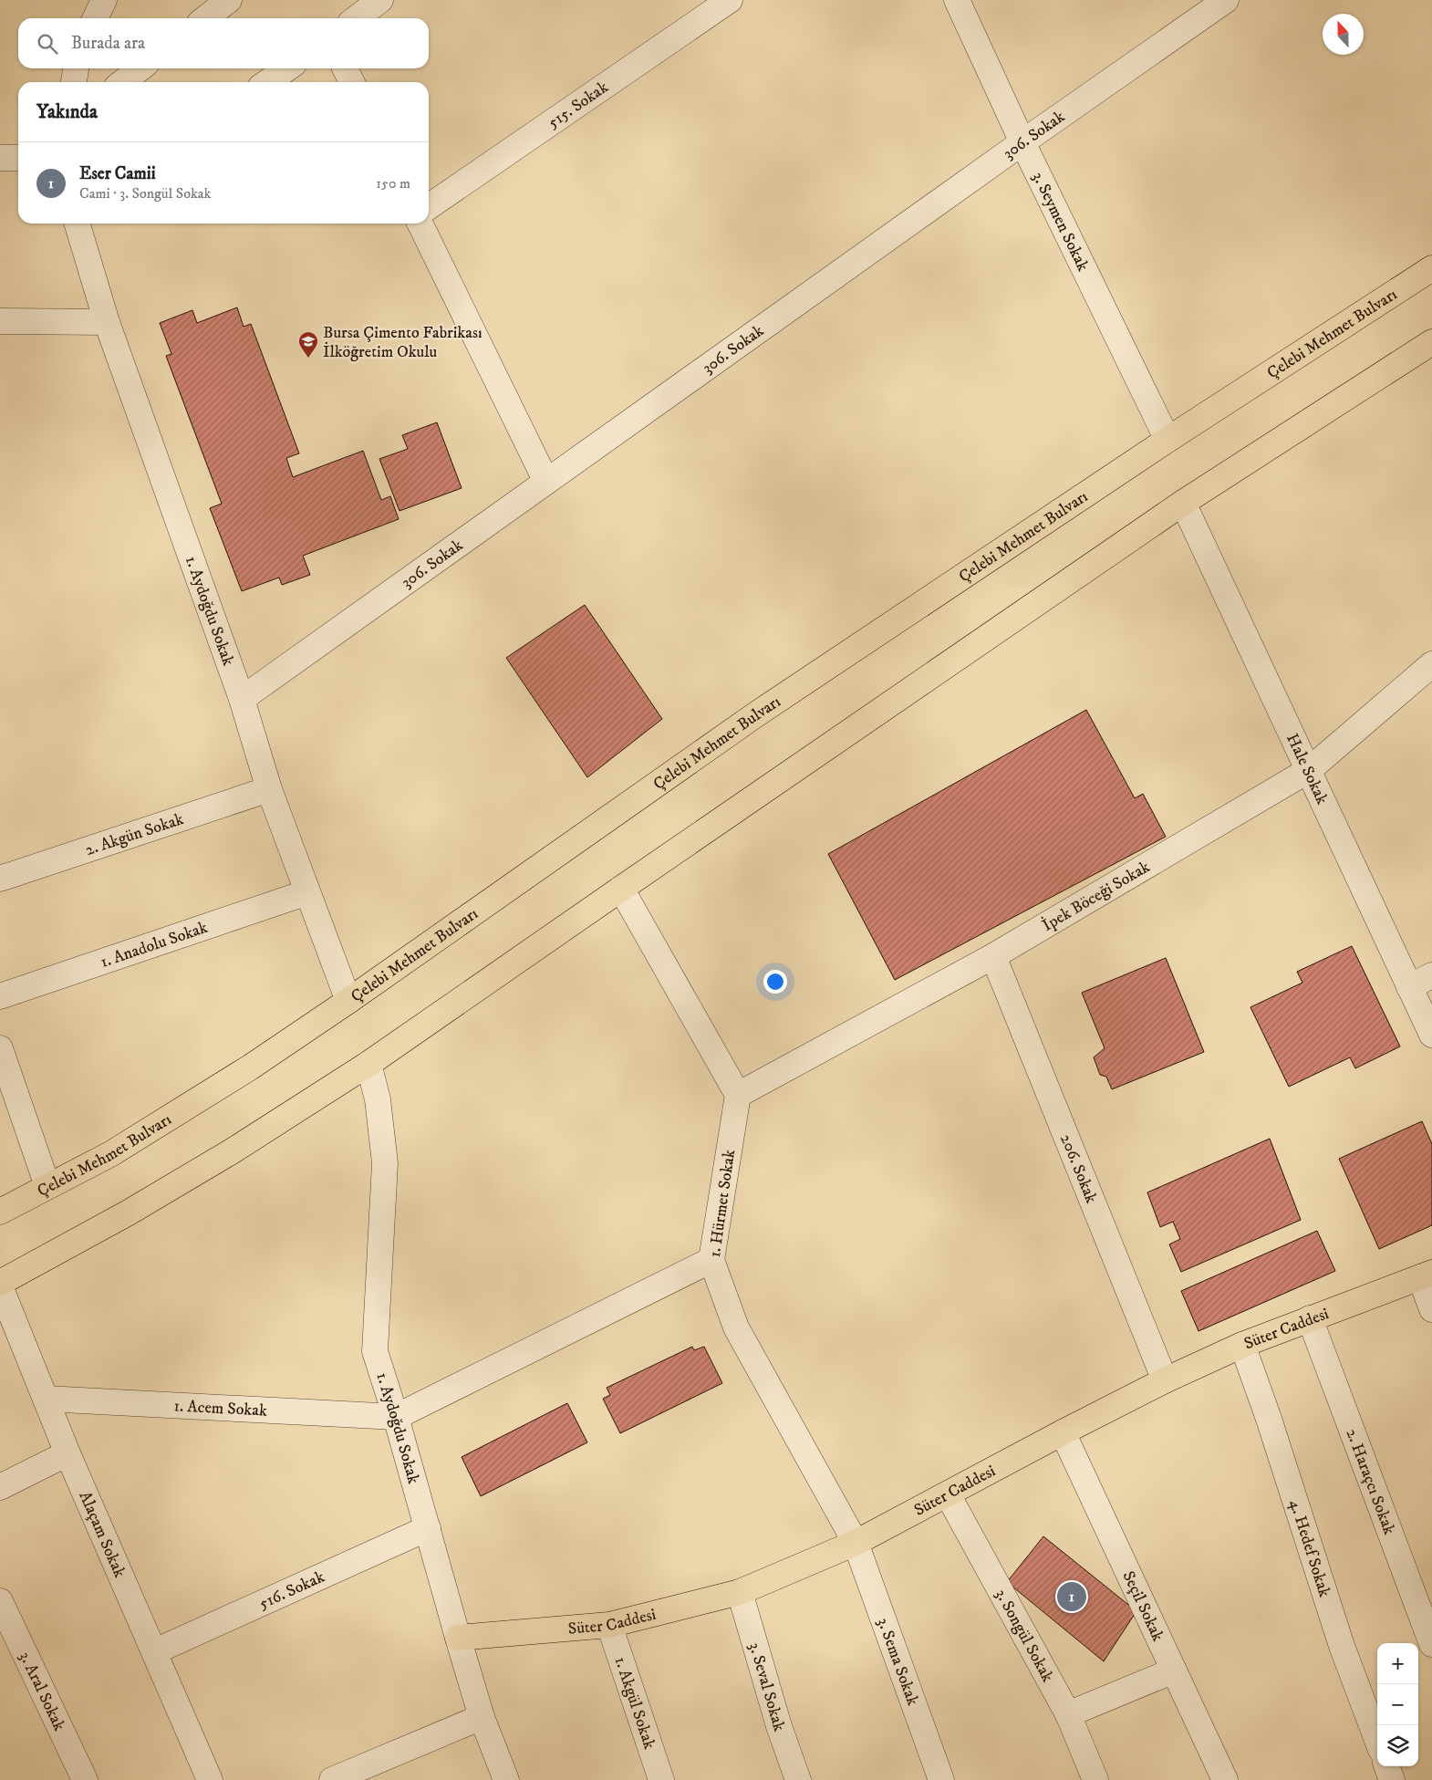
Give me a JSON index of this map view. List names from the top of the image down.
{
  "streets": {
    "main road": ["Çelebi Mehmet Bulvarı", "Süter Caddesi"],
    "street": [
      "515. Sokak",
      "306. Sokak",
      "3. Seymen Sokak",
      "1. Aydoğdu Sokak",
      "Hale Sokak",
      "2. Akgün Sokak",
      "İpek Böceği Sokak",
      "1. Anadolu Sokak",
      "206. Sokak",
      "1. Hürmet Sokak",
      "1. Acem Sokak",
      "2. Haraçcı Sokak",
      "Alaçam Sokak",
      "4. Hedef Sokak",
      "516. Sokak",
      "Seçil Sokak",
      "3. Songül Sokak",
      "3. Sema Sokak",
      "3. Seval Sokak",
      "3. Aral Sokak",
      "1. Akgül Sokak"
    ]
  },
  "crossings": [
    ["306. Sokak", "3. Seymen Sokak"],
    ["306. Sokak", "1. Aydoğdu Sokak"],
    ["3. Seymen Sokak", "Çelebi Mehmet Bulvarı"],
    ["Çelebi Mehmet Bulvarı", "1. Aydoğdu Sokak"],
    ["1. Aydoğdu Sokak", "2. Akgün Sokak"],
    ["1. Aydoğdu Sokak", "1. Anadolu Sokak"],
    ["1. Aydoğdu Sokak", "Süter Caddesi"],
    ["1. Aydoğdu Sokak", "1. Acem Sokak"],
    ["1. Aydoğdu Sokak", "516. Sokak"],
    ["Hale Sokak", "İpek Böceği Sokak"],
    ["İpek Böceği Sokak", "206. Sokak"],
    ["İpek Böceği Sokak", "1. Hürmet Sokak"],
    ["206. Sokak", "Süter Caddesi"],
    ["1. Hürmet Sokak", "Süter Caddesi"],
    ["1. Hürmet Sokak", "3. Sema Sokak"],
    ["Süter Caddesi", "2. Haraçcı Sokak"],
    ["Süter Caddesi", "4. Hedef Sokak"],
    ["Süter Caddesi", "Seçil Sokak"],
    ["Süter Caddesi", "3. Songül Sokak"],
    ["Süter Caddesi", "3. Sema Sokak"],
    ["Süter Caddesi", "3. Seval Sokak"],
    ["Süter Caddesi", "1. Akgül Sokak"],
    ["1. Acem Sokak", "Alaçam Sokak"],
    ["Alaçam Sokak", "516. Sokak"]
  ],
  "places": {
    "school or university": ["Bursa Çimento Fabrikası İlköğretim Okulu"]
  },
  "north": "top",
  "page": {
    "search": "Burada ara",
    "heading": "Yakında",
    "list": [
      {
        "mark": "1",
        "name": "Eser Camii",
        "note": "Cami · 3. Songül Sokak",
        "value": "150 m"
      }
    ],
    "pins": "1",
    "map_buttons": ["+", "−"]
  }
}
